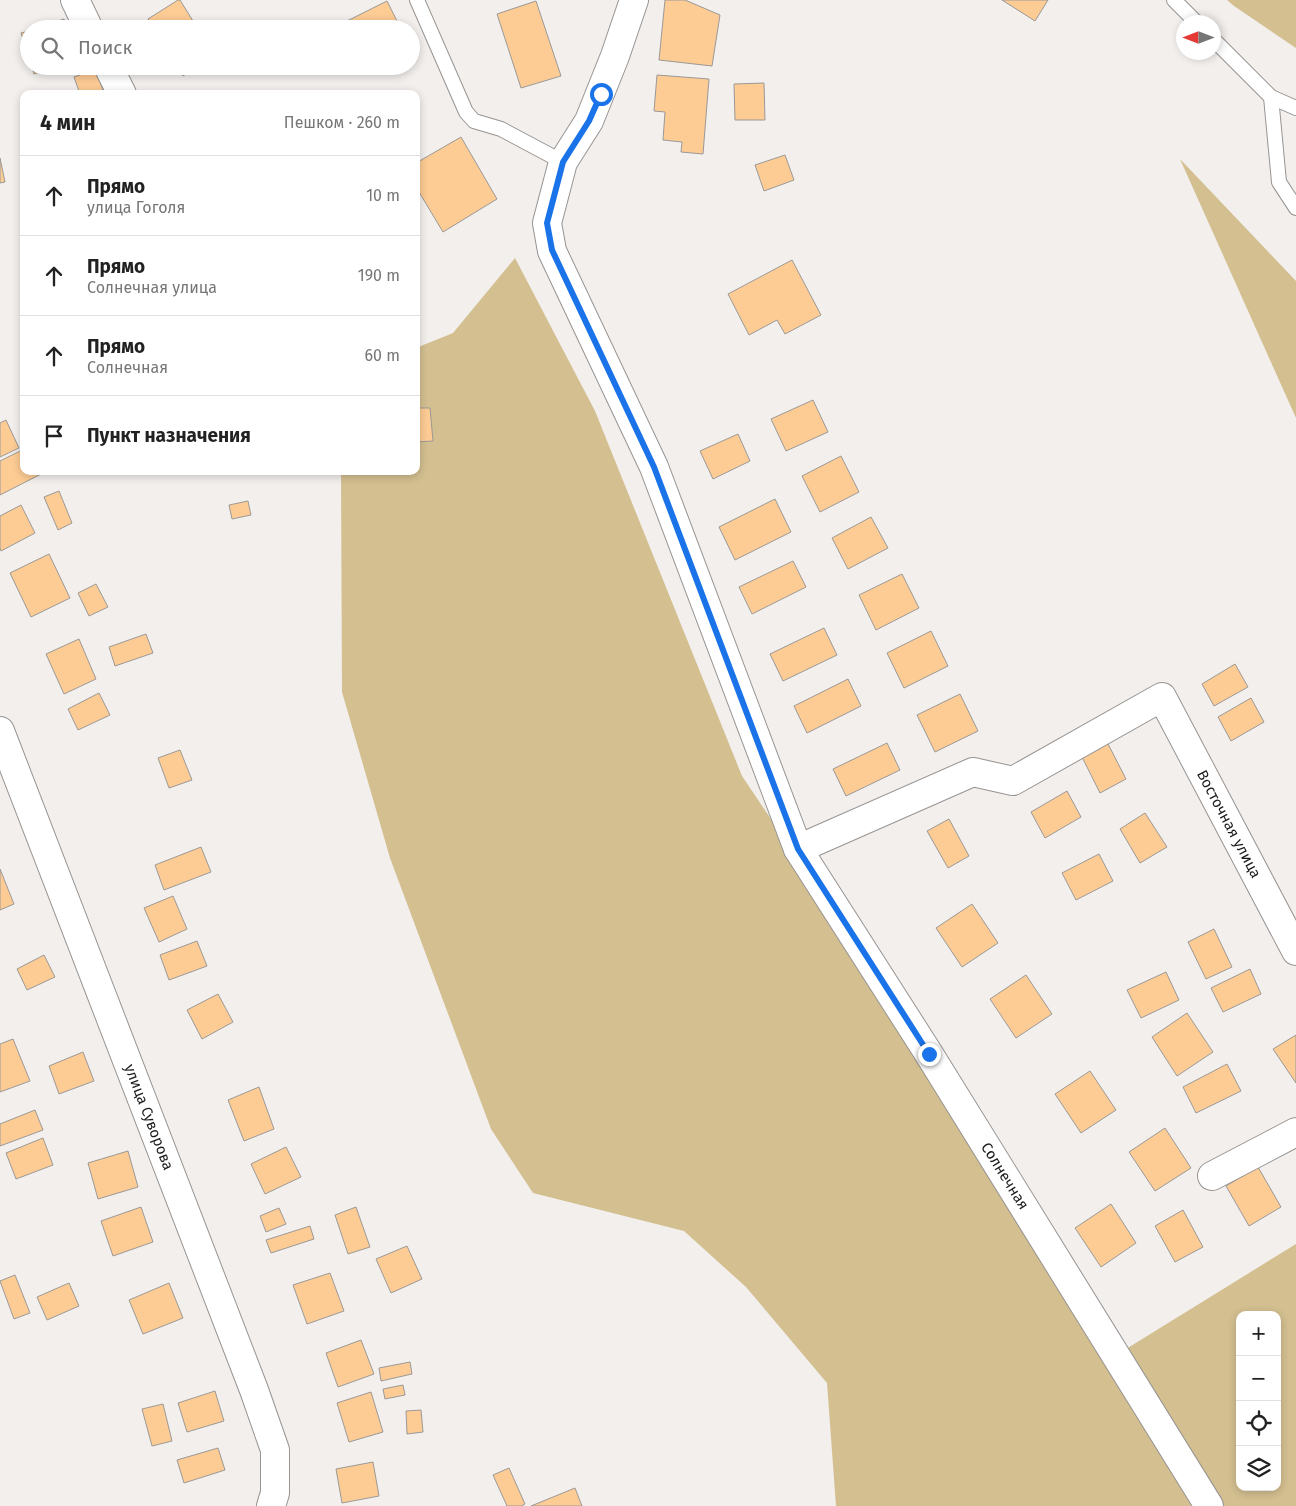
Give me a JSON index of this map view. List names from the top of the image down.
{
  "streets": {
    "street": ["Восточная улица", "улица Суворова", "Солнечная"]
  },
  "crossings": [
    ["Восточная улица", "Солнечная"]
  ],
  "north": "left",
  "page": {
    "search": "Поиск",
    "heading": ["4 мин", "Пешком · 260 m"],
    "list": [
      ["Прямо", "улица Гоголя", "10 m"],
      ["Прямо", "Солнечная улица", "190 m"],
      ["Прямо", "Солнечная", "60 m"],
      "Пункт назначения"
    ],
    "map_buttons": ["+", "−"]
  }
}
